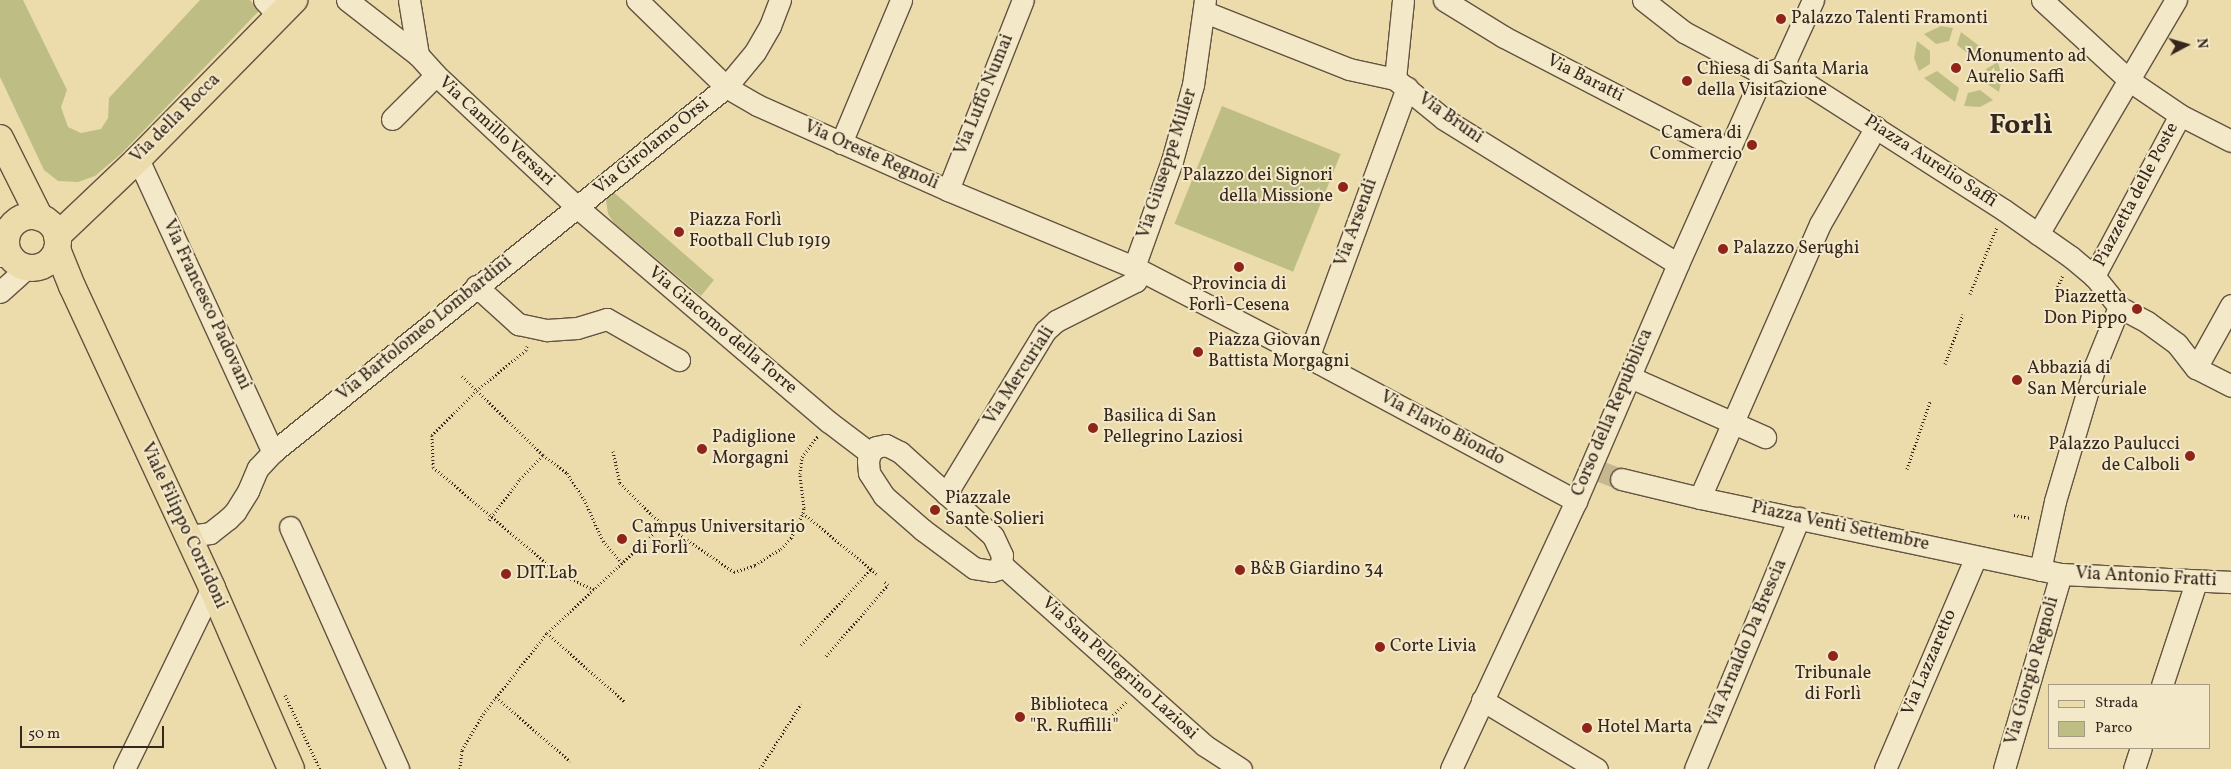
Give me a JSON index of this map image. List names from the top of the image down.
{
  "streets": {
    "main road": ["Via della Rocca", "Viale Filippo Corridoni"],
    "street": [
      "Via Baratti",
      "Via Luffo Numai",
      "Via Bruni",
      "Via Camillo Versari",
      "Via Girolamo Orsi",
      "Via Oreste Regnoli",
      "Piazza Aurelio Saffi",
      "Via Giuseppe Miller",
      "Piazzetta delle Poste",
      "Via Arsendi",
      "Via Francesco Padovani",
      "Via Bartolomeo Lombardini",
      "Via Giacomo della Torre",
      "Via Mercuriali",
      "Corso della Repubblica",
      "Via Flavio Biondo",
      "Piazza Venti Settembre",
      "Via Antonio Fratti",
      "Via Arnaldo Da Brescia",
      "Via Lazzaretto",
      "Via San Pellegrino Laziosi",
      "Via Giorgio Regnoli"
    ]
  },
  "crossings": [
    ["Via Baratti", "Corso della Repubblica"],
    ["Via Luffo Numai", "Via Oreste Regnoli"],
    ["Via della Rocca", "Via Francesco Padovani"],
    ["Via della Rocca", "Viale Filippo Corridoni"],
    ["Via Bruni", "Via Giuseppe Miller"],
    ["Via Bruni", "Via Arsendi"],
    ["Via Bruni", "Corso della Repubblica"],
    ["Via Camillo Versari", "Via Girolamo Orsi"],
    ["Via Camillo Versari", "Via Bartolomeo Lombardini"],
    ["Via Camillo Versari", "Via Giacomo della Torre"],
    ["Via Girolamo Orsi", "Via Oreste Regnoli"],
    ["Via Girolamo Orsi", "Via Bartolomeo Lombardini"],
    ["Via Girolamo Orsi", "Via Giacomo della Torre"],
    ["Via Oreste Regnoli", "Via Giuseppe Miller"],
    ["Via Oreste Regnoli", "Via Mercuriali"],
    ["Piazza Aurelio Saffi", "Piazzetta delle Poste"],
    ["Piazza Aurelio Saffi", "Corso della Repubblica"],
    ["Via Giuseppe Miller", "Via Mercuriali"],
    ["Via Arsendi", "Via Flavio Biondo"],
    ["Via Francesco Padovani", "Via Bartolomeo Lombardini"],
    ["Via Bartolomeo Lombardini", "Via Giacomo della Torre"],
    ["Via Bartolomeo Lombardini", "Viale Filippo Corridoni"],
    ["Corso della Repubblica", "Via Flavio Biondo"],
    ["Piazza Venti Settembre", "Via Antonio Fratti"],
    ["Piazza Venti Settembre", "Via Arnaldo Da Brescia"],
    ["Piazza Venti Settembre", "Via Lazzaretto"],
    ["Piazza Venti Settembre", "Via Giorgio Regnoli"],
    ["Via Antonio Fratti", "Via Giorgio Regnoli"]
  ],
  "districts": ["Forlì"],
  "places": [
    "Palazzo Talenti Framonti",
    "Monumento ad Aurelio Saffi",
    "Chiesa di Santa Maria della Visitazione",
    "Camera di Commercio",
    "Palazzo dei Signori della Missione",
    "Piazza Forlì Football Club 1919",
    "Palazzo Serughi",
    "Provincia di Forlì-Cesena",
    "Piazzetta Don Pippo",
    "Piazza Giovan Battista Morgagni",
    "Abbazia di San Mercuriale",
    "Basilica di San Pellegrino Laziosi",
    "Padiglione Morgagni",
    "Palazzo Paulucci de Calboli",
    "Piazzale Sante Solieri",
    "Campus Universitario di Forlì",
    "B&B Giardino 34",
    "DIT.Lab",
    "Corte Livia",
    "Tribunale di Forlì",
    "Biblioteca \"R. Ruffilli\"",
    "Hotel Marta"
  ],
  "legend": ["Strada", "Parco"],
  "scale_bar": "50 m",
  "north": "right"
}
